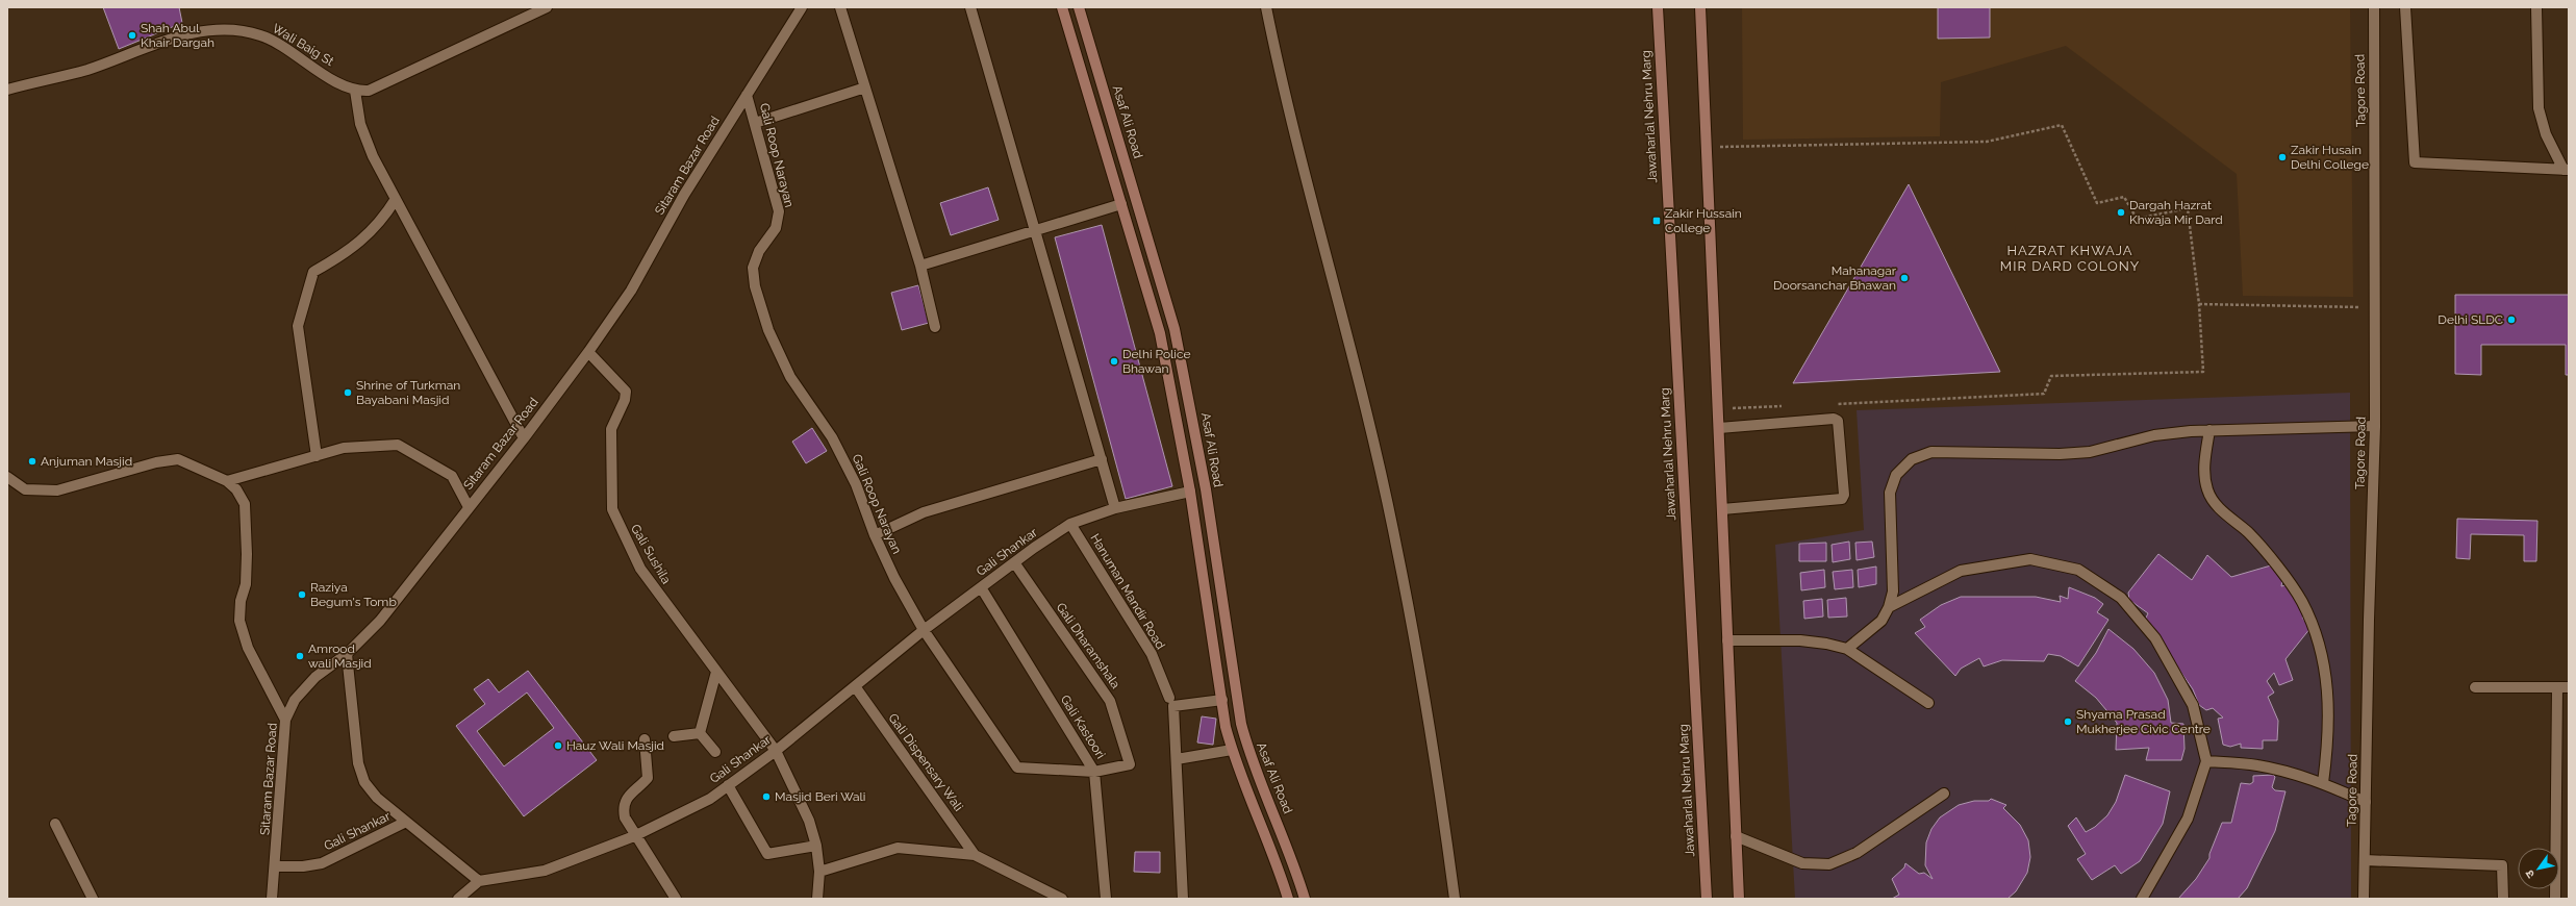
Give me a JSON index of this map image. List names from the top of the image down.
{
  "streets": {
    "main road": ["Jawaharlal Nehru Marg", "Asaf Ali Road"],
    "street": [
      "Wali Baig St",
      "Tagore Road",
      "Gali Roop Narayan",
      "Sitaram Bazar Road",
      "Gali Shankar",
      "Gali Sushila",
      "Hanuman Mandir Road",
      "Gali Dharamshala",
      "Gali Kastoori",
      "Gali Dispensary Wali"
    ]
  },
  "crossings": [
    ["Gali Roop Narayan", "Sitaram Bazar Road"],
    ["Gali Roop Narayan", "Gali Shankar"],
    ["Gali Roop Narayan", "Gali Dharamshala"],
    ["Gali Roop Narayan", "Gali Kastoori"],
    ["Sitaram Bazar Road", "Gali Shankar"],
    ["Sitaram Bazar Road", "Gali Sushila"],
    ["Gali Shankar", "Gali Sushila"],
    ["Gali Shankar", "Hanuman Mandir Road"],
    ["Gali Shankar", "Gali Dharamshala"],
    ["Gali Shankar", "Gali Kastoori"],
    ["Gali Shankar", "Gali Dispensary Wali"],
    ["Gali Dharamshala", "Gali Kastoori"]
  ],
  "districts": ["HAZRAT KHWAJA MIR DARD COLONY"],
  "places": {
    "other": [
      "Shah Abul Khair Dargah",
      "Zakir Husain Delhi College",
      "Dargah Hazrat Khwaja Mir Dard",
      "Mahanagar Doorsanchar Bhawan",
      "Delhi SLDC",
      "Delhi Police Bhawan",
      "Shrine of Turkman Bayabani Masjid",
      "Anjuman Masjid",
      "Raziya Begum's Tomb",
      "Amrood wali Masjid",
      "Shyama Prasad Mukherjee Civic Centre",
      "Hauz Wali Masjid",
      "Masjid Beri Wali"
    ],
    "transit": ["Zakir Hussain College"]
  },
  "north": "bottom left"
}
